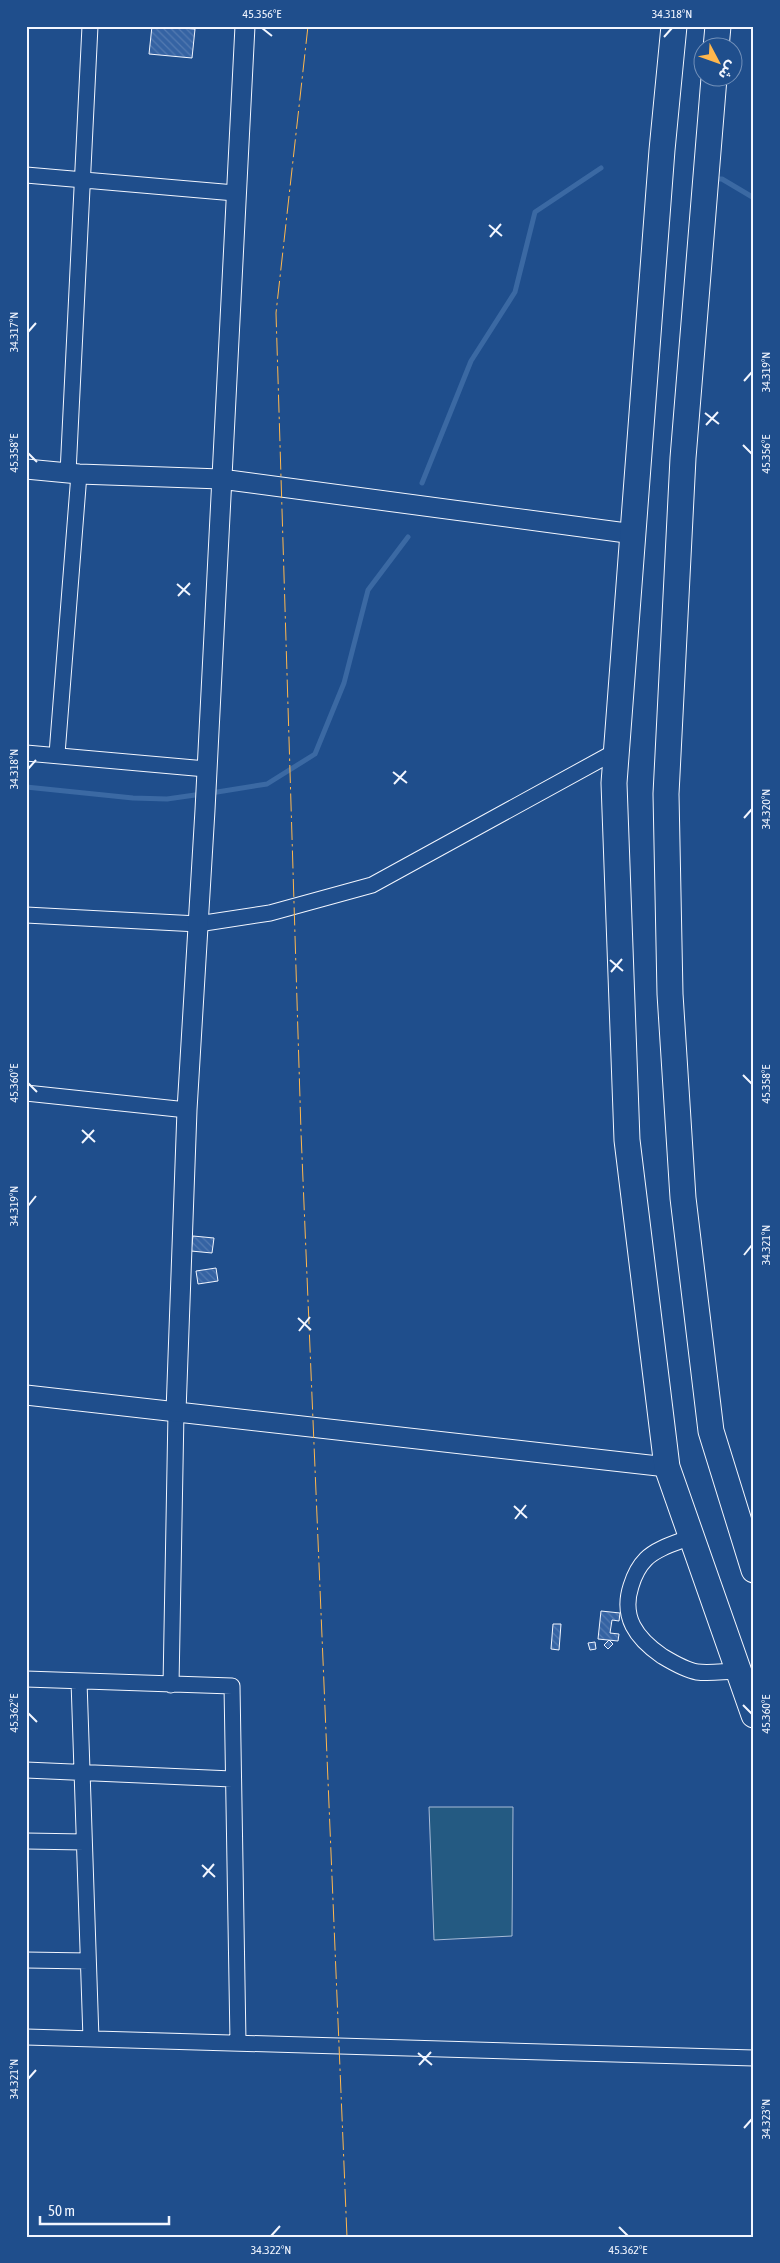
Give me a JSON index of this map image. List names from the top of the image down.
{
  "scale_bar": "50 m",
  "north": "bottom right",
  "coordinates": [
    "45.356°E",
    "34.318°N",
    "34.317°N",
    "34.319°N",
    "45.358°E",
    "34.320°N",
    "45.360°E",
    "34.321°N",
    "45.362°E",
    "34.323°N",
    "34.322°N"
  ]
}
